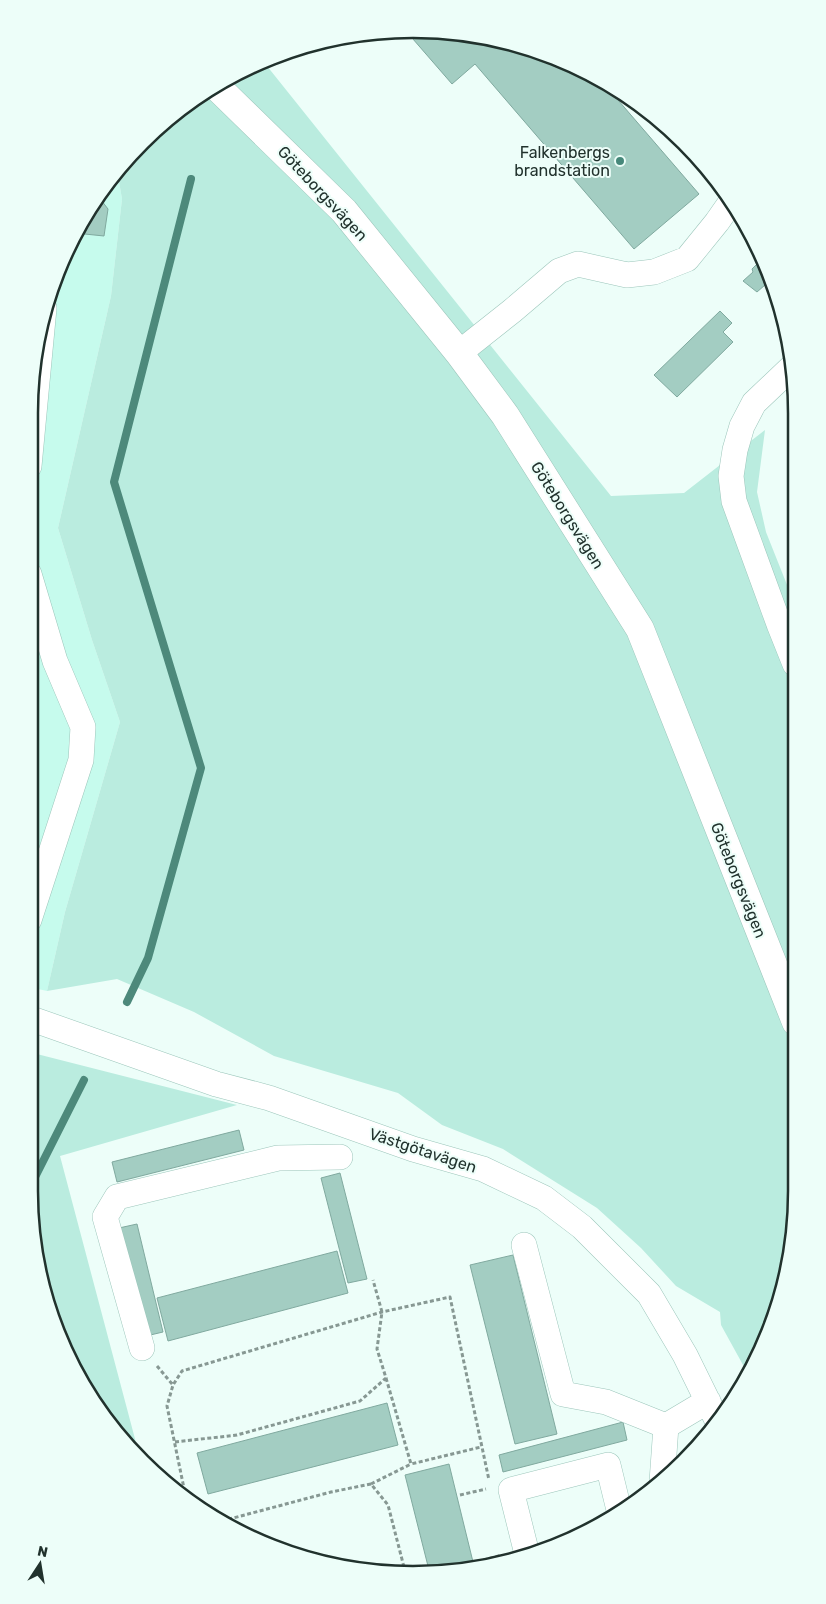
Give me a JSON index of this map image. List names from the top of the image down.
{
  "streets": {
    "main road": ["Göteborgsvägen"],
    "street": ["Västgötavägen"]
  },
  "places": ["Falkenbergs brandstation"],
  "north": "top"
}
